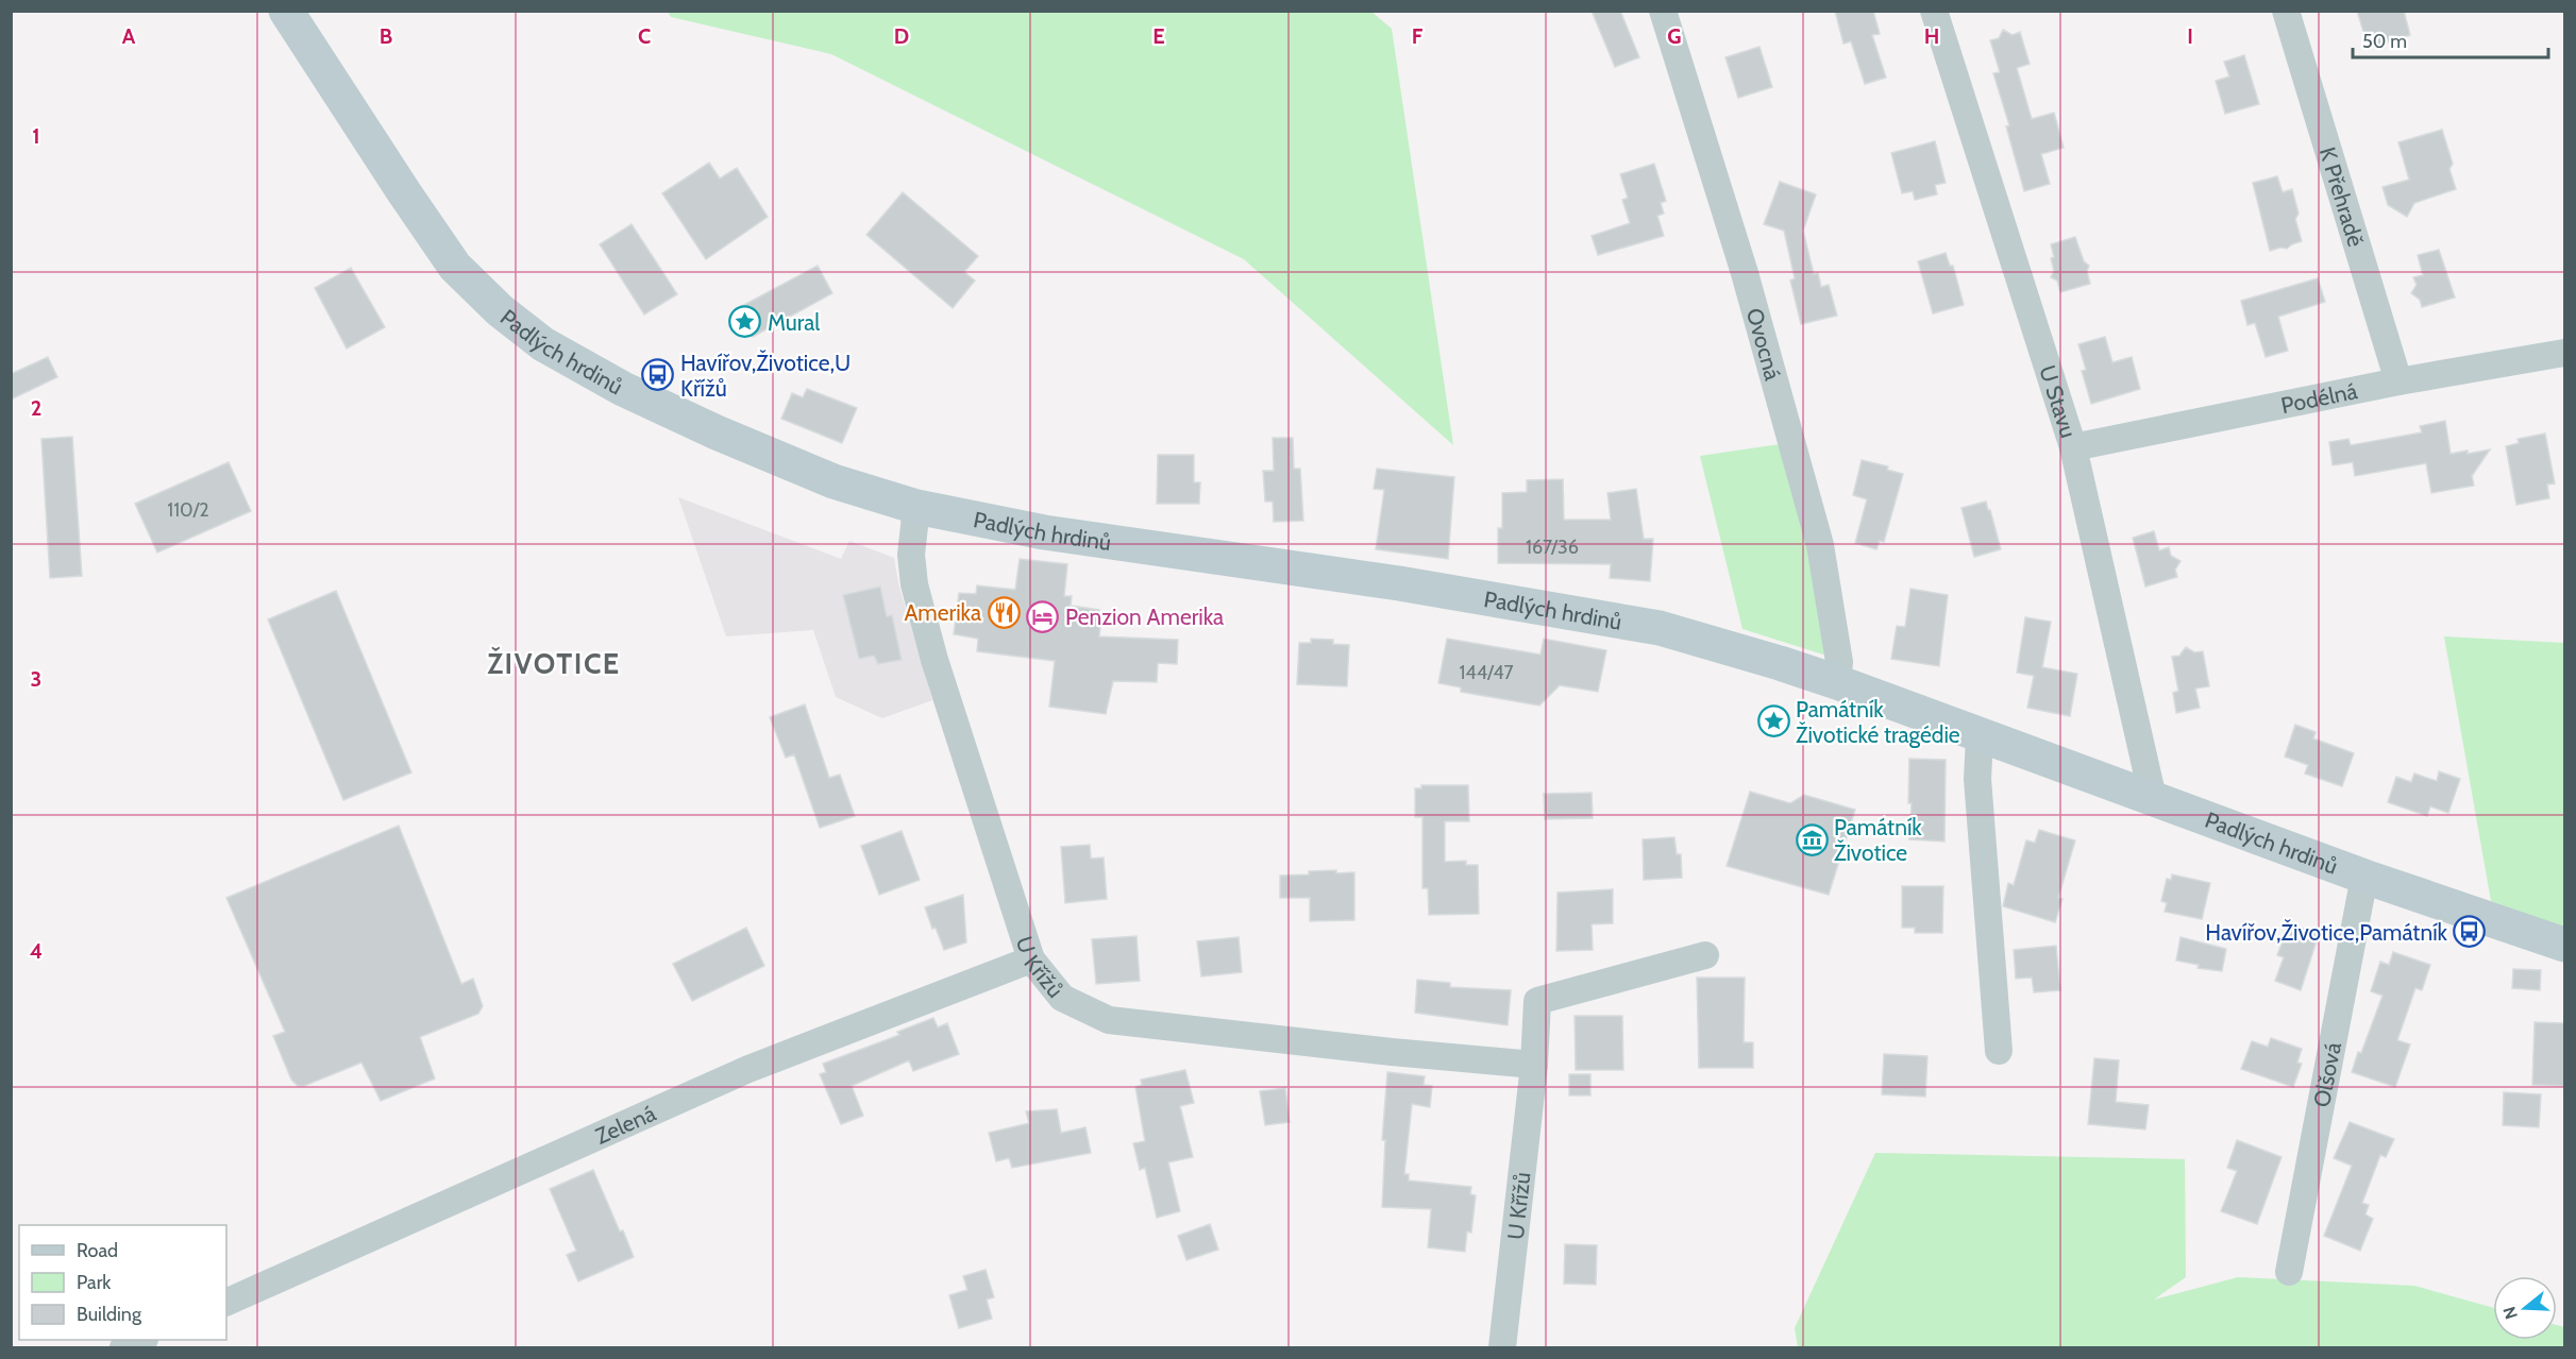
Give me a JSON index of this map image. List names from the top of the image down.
{
  "streets": {
    "street": [
      "K Přehradě",
      "Ovocná",
      "Padlých hrdinů",
      "Podélná",
      "U Stavu",
      "U Křížů",
      "Olšová",
      "Zelená"
    ]
  },
  "crossings": [
    ["K Přehradě", "Podélná"],
    ["Ovocná", "Padlých hrdinů"],
    ["Padlých hrdinů", "U Stavu"],
    ["Padlých hrdinů", "U Křížů"],
    ["Padlých hrdinů", "Olšová"],
    ["Podélná", "U Stavu"],
    ["U Křížů", "Zelená"]
  ],
  "districts": ["ŽIVOTICE"],
  "places": {
    "place": ["Mural", "Památník Životické tragédie"],
    "bus stop": ["Havířov,Životice,U Křížů", "Havířov,Životice,Památník"],
    "restaurant": ["Amerika"],
    "hotel": ["Penzion Amerika"],
    "museum": ["Památník Životice"]
  },
  "house_numbers": ["110/2", "167/36", "144/47"],
  "legend": ["Road", "Park", "Building"],
  "scale_bar": "50 m",
  "north": "left",
  "grid": {
    "columns": [
      "A",
      "B",
      "C",
      "D",
      "E",
      "F",
      "G",
      "H",
      "I"
    ],
    "rows": [
      "1",
      "2",
      "3",
      "4"
    ]
  }
}
